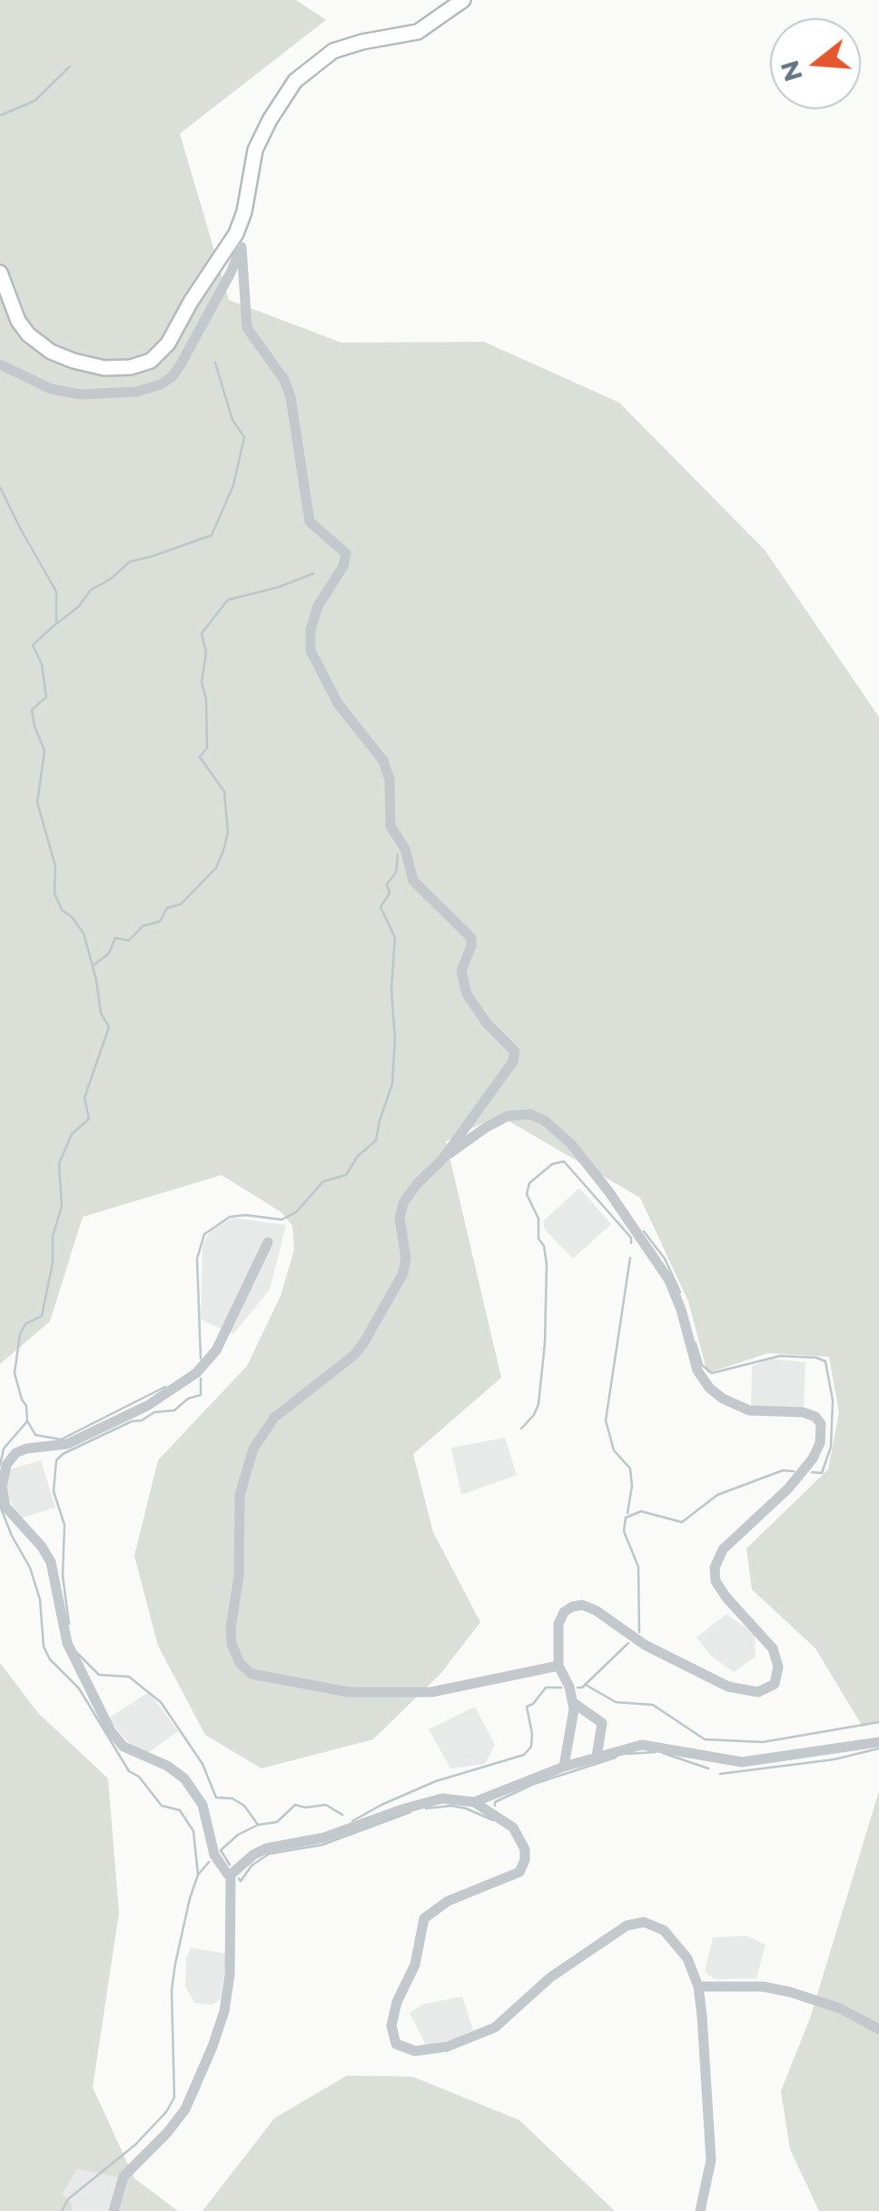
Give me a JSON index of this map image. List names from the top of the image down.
{
  "north": "left"
}
